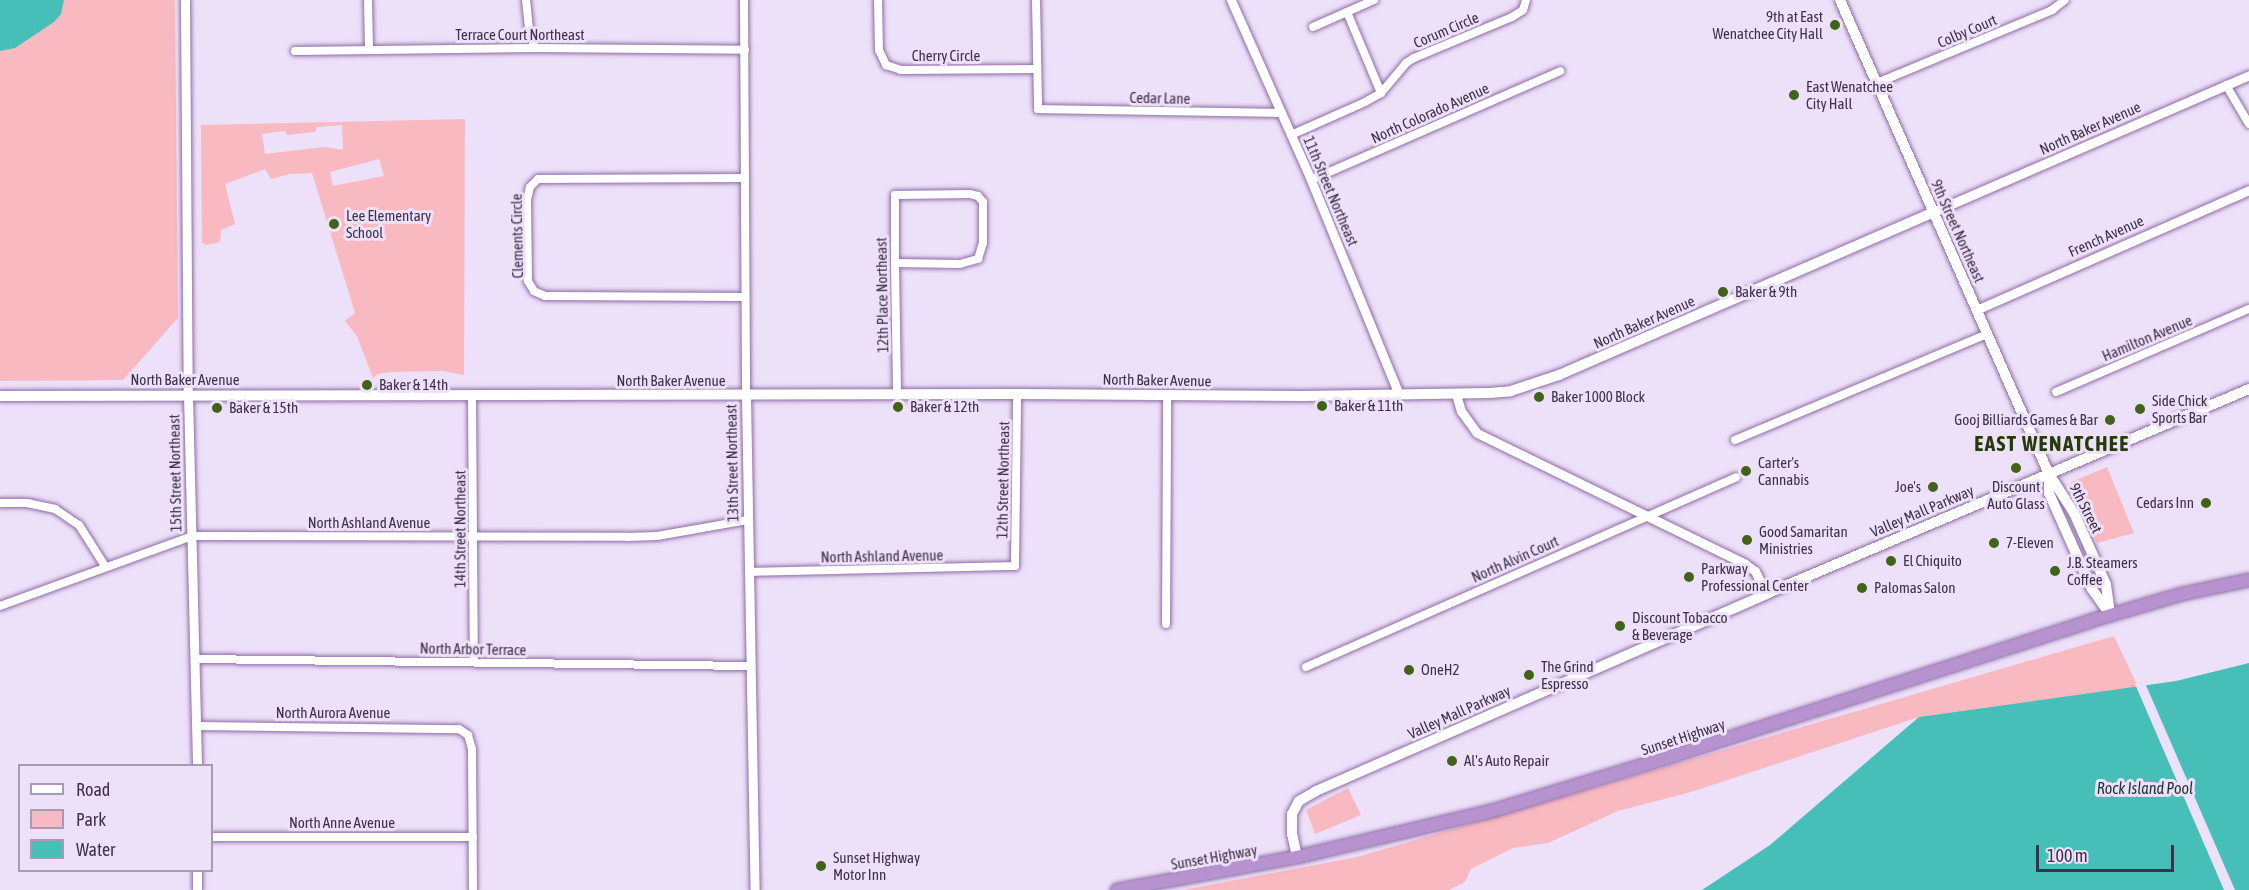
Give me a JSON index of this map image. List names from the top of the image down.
{
  "streets": {
    "highway": ["Sunset Highway"],
    "main road": [
      "North Baker Avenue",
      "9th Street Northeast",
      "9th Street",
      "Valley Mall Parkway"
    ],
    "street": [
      "Corum Circle",
      "Colby Court",
      "Terrace Court Northeast",
      "Cherry Circle",
      "Cedar Lane",
      "North Colorado Avenue",
      "11th Street Northeast",
      "Clements Circle",
      "French Avenue",
      "12th Place Northeast",
      "Hamilton Avenue",
      "13th Street Northeast",
      "15th Street Northeast",
      "12th Street Northeast",
      "North Ashland Avenue",
      "14th Street Northeast",
      "North Alvin Court",
      "North Arbor Terrace",
      "North Aurora Avenue",
      "North Anne Avenue"
    ]
  },
  "crossings": [
    ["Corum Circle", "11th Street Northeast"],
    ["Colby Court", "9th Street Northeast"],
    ["Terrace Court Northeast", "13th Street Northeast"],
    ["Cherry Circle", "Cedar Lane"],
    ["Cedar Lane", "11th Street Northeast"],
    ["North Colorado Avenue", "11th Street Northeast"],
    ["North Baker Avenue", "11th Street Northeast"],
    ["North Baker Avenue", "9th Street Northeast"],
    ["North Baker Avenue", "12th Place Northeast"],
    ["North Baker Avenue", "13th Street Northeast"],
    ["North Baker Avenue", "15th Street Northeast"],
    ["North Baker Avenue", "12th Street Northeast"],
    ["North Baker Avenue", "14th Street Northeast"],
    ["9th Street Northeast", "French Avenue"],
    ["9th Street Northeast", "9th Street"],
    ["9th Street Northeast", "Valley Mall Parkway"],
    ["Clements Circle", "13th Street Northeast"],
    ["13th Street Northeast", "North Ashland Avenue"],
    ["13th Street Northeast", "North Arbor Terrace"],
    ["15th Street Northeast", "North Ashland Avenue"],
    ["15th Street Northeast", "North Arbor Terrace"],
    ["15th Street Northeast", "North Aurora Avenue"],
    ["12th Street Northeast", "North Ashland Avenue"],
    ["9th Street", "Valley Mall Parkway"],
    ["9th Street", "Sunset Highway"],
    ["Valley Mall Parkway", "Sunset Highway"],
    ["North Ashland Avenue", "14th Street Northeast"],
    ["14th Street Northeast", "North Arbor Terrace"],
    ["North Aurora Avenue", "North Anne Avenue"]
  ],
  "districts": ["EAST WENATCHEE"],
  "water": ["Rock Island Pool"],
  "places": [
    "9th at East Wenatchee City Hall",
    "East Wenatchee City Hall",
    "Lee Elementary School",
    "Baker & 9th",
    "Baker & 14th",
    "Baker 1000 Block",
    "Baker & 11th",
    "Baker & 12th",
    "Baker & 15th",
    "Side Chick Sports Bar",
    "Gooj Billiards Games & Bar",
    "Discount Auto Glass",
    "Carter's Cannabis",
    "Joe's",
    "Cedars Inn",
    "Good Samaritan Ministries",
    "7-Eleven",
    "El Chiquito",
    "J.B. Steamers Coffee",
    "Parkway Professional Center",
    "Palomas Salon",
    "Discount Tobacco & Beverage",
    "OneH2",
    "The Grind Espresso",
    "Al's Auto Repair",
    "Sunset Highway Motor Inn"
  ],
  "legend": ["Road", "Park", "Water"],
  "scale_bar": "100 m"
}
